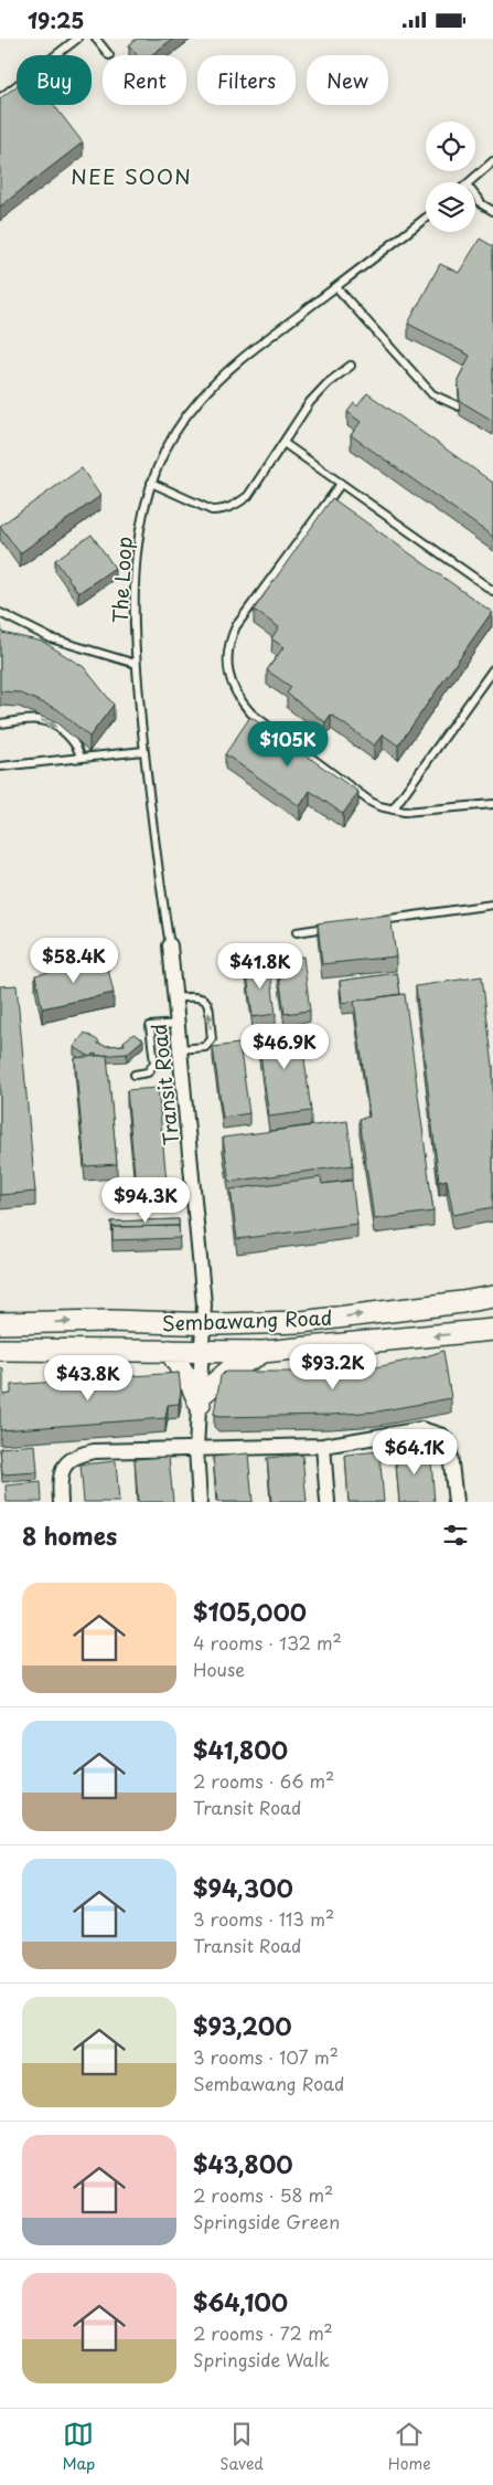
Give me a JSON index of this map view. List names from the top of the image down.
{
  "streets": {
    "main road": ["Sembawang Road"],
    "street": ["Transit Road"],
    "lane": ["The Loop"]
  },
  "crossings": [
    ["The Loop", "Transit Road"],
    ["Transit Road", "Sembawang Road"]
  ],
  "districts": ["NEE SOON"],
  "page": {
    "status": "19:25",
    "chip": [
      "Buy",
      "Rent",
      "Filters",
      "New"
    ],
    "price": [
      "$105K",
      "$58.4K",
      "$41.8K",
      "$46.9K",
      "$94.3K",
      "$93.2K",
      "$43.8K",
      "$64.1K"
    ],
    "heading": "8 homes",
    "list": [
      {
        "name": "$105,000",
        "note": "4 rooms · 132 m² · House"
      },
      {
        "name": "$41,800",
        "note": "2 rooms · 66 m² · Transit Road"
      },
      {
        "name": "$94,300",
        "note": "3 rooms · 113 m² · Transit Road"
      },
      {
        "name": "$93,200",
        "note": "3 rooms · 107 m² · Sembawang Road"
      },
      {
        "name": "$43,800",
        "note": "2 rooms · 58 m² · Springside Green"
      },
      {
        "name": "$64,100",
        "note": "2 rooms · 72 m² · Springside Walk"
      }
    ],
    "tabs": ["Map", "Saved", "Home"]
  }
}
